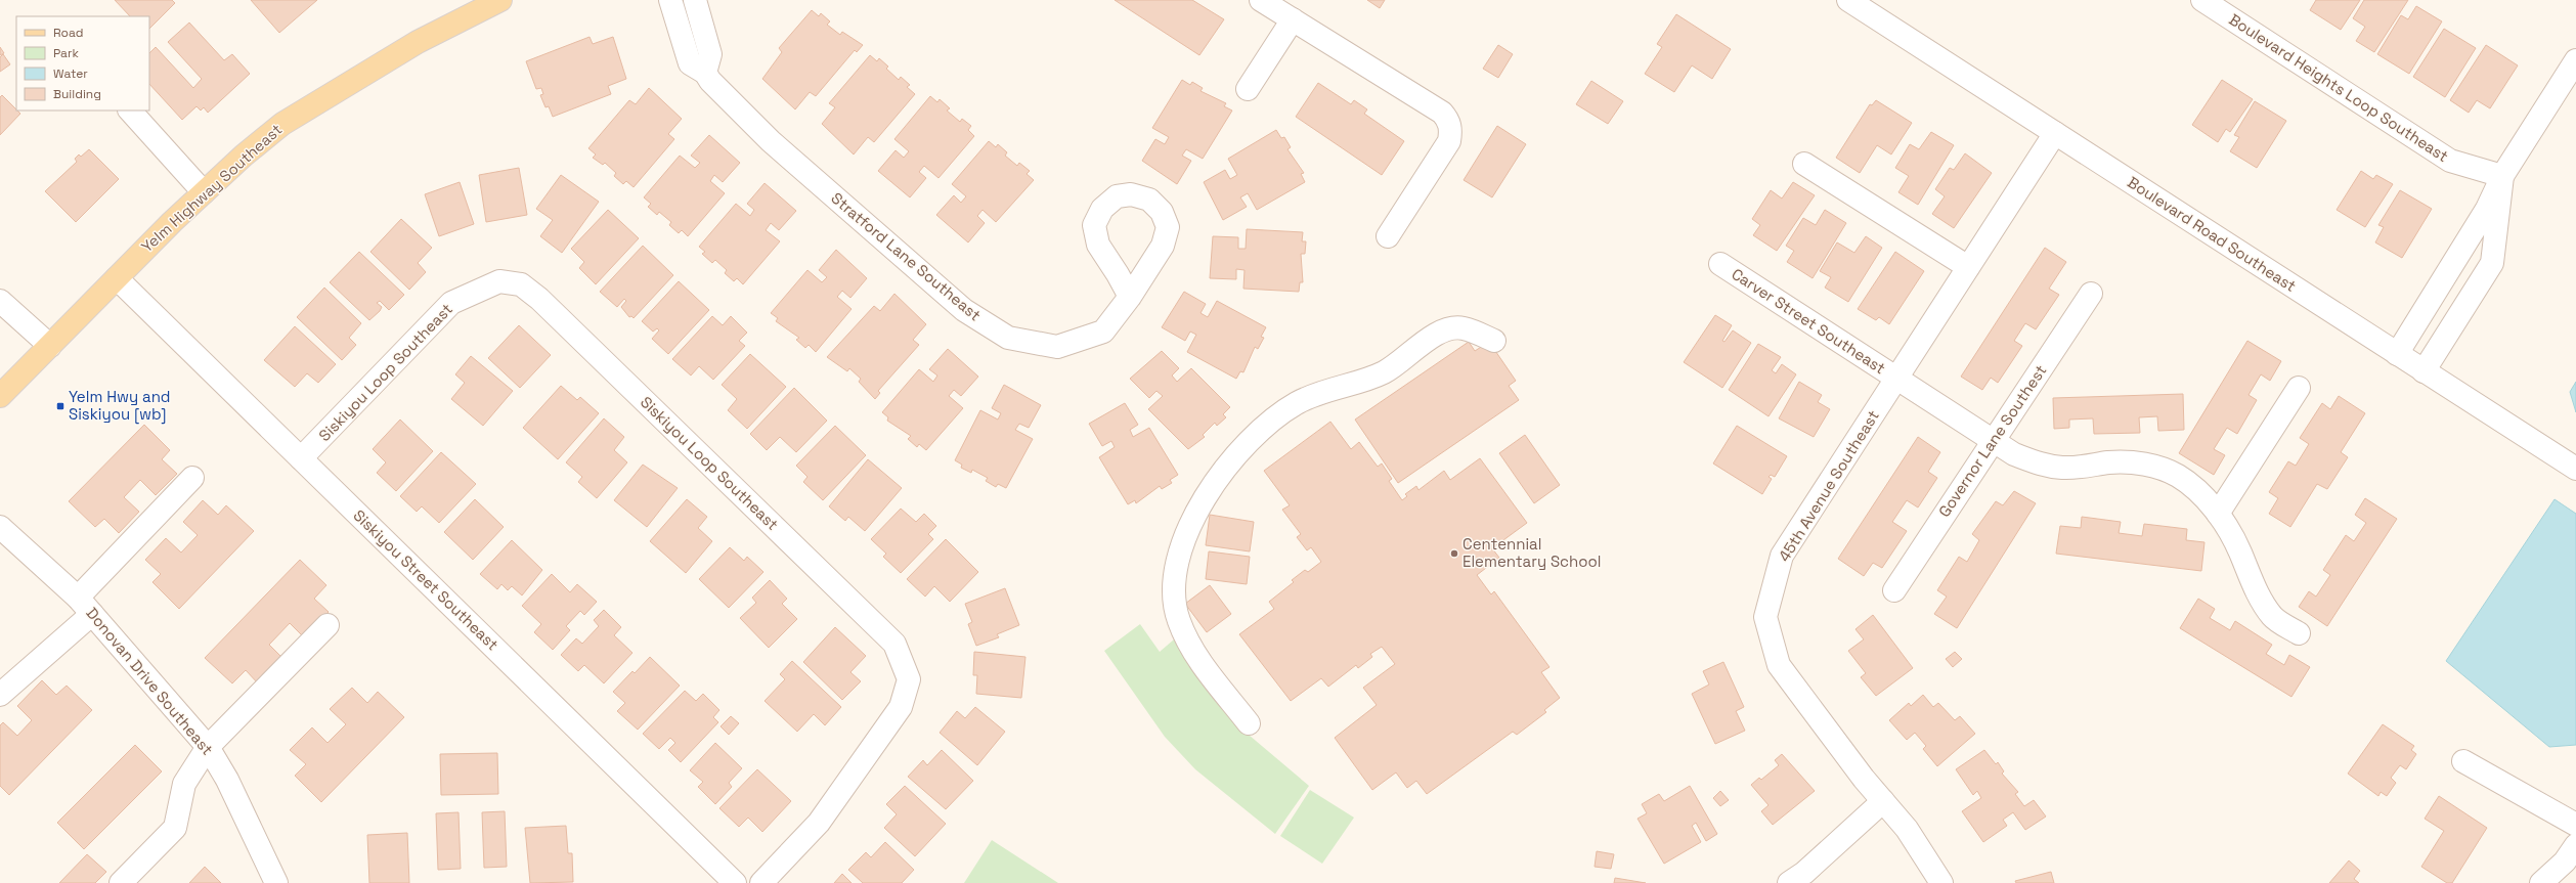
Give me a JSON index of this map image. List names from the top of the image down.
{
  "streets": {
    "main road": ["Yelm Highway Southeast"],
    "street": [
      "Boulevard Heights Loop Southeast",
      "Boulevard Road Southeast",
      "Stratford Lane Southeast",
      "Carver Street Southeast",
      "Siskiyou Loop Southeast",
      "Governor Lane Southest",
      "45th Avenue Southeast",
      "Siskiyou Street Southeast",
      "Donovan Drive Southeast"
    ]
  },
  "crossings": [
    ["Yelm Highway Southeast", "Siskiyou Street Southeast"],
    ["Boulevard Road Southeast", "45th Avenue Southeast"],
    ["Carver Street Southeast", "Governor Lane Southest"],
    ["Carver Street Southeast", "45th Avenue Southeast"],
    ["Siskiyou Loop Southeast", "Siskiyou Street Southeast"]
  ],
  "places": {
    "transit": ["Yelm Hwy and Siskiyou [wb]"],
    "other": ["Centennial Elementary School"]
  },
  "legend": [
    "Road",
    "Park",
    "Water",
    "Building"
  ]
}
